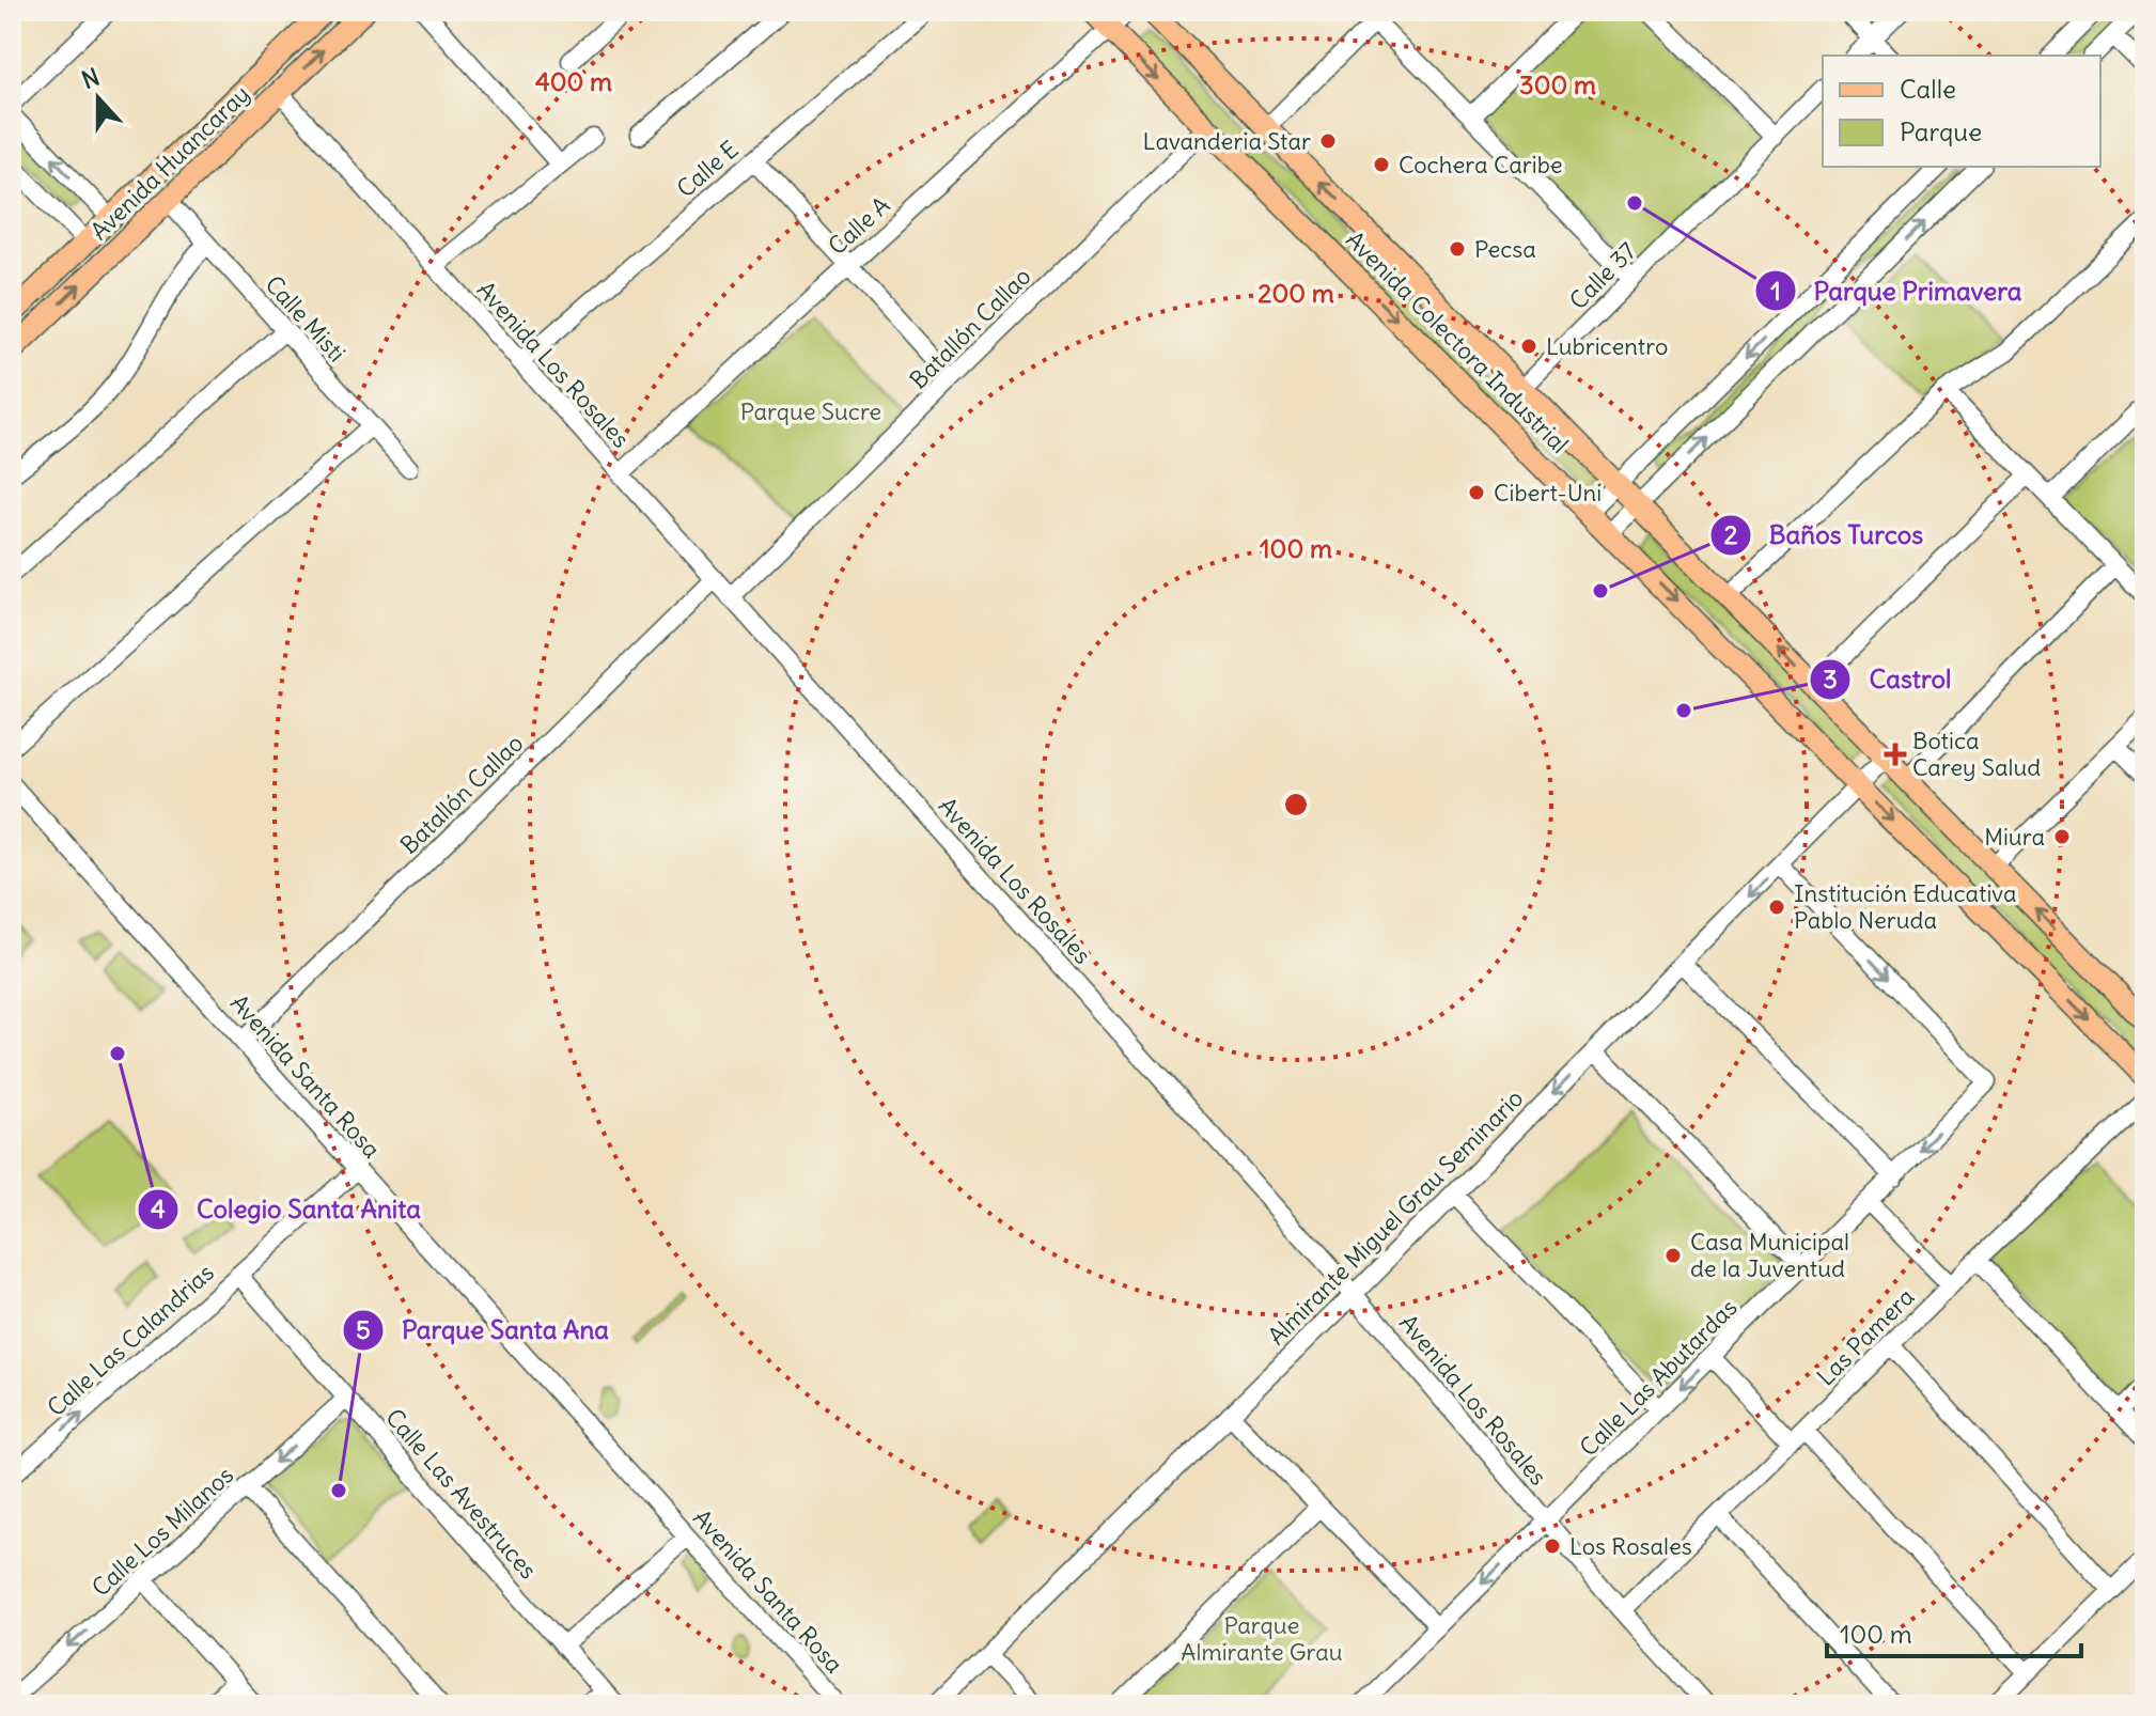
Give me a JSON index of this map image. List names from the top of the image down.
{
  "streets": {
    "main road": ["Avenida Huancaray", "Avenida Colectora Industrial"],
    "street": [
      "Calle E",
      "Calle A",
      "Calle 37",
      "Calle Misti",
      "Batallón Callao",
      "Avenida Los Rosales",
      "Avenida Santa Rosa",
      "Almirante Miguel Grau Seminario",
      "Las Pamera",
      "Calle Las Calandrias",
      "Calle Las Abutardas",
      "Calle Las Avestruces",
      "Calle Los Milanos"
    ]
  },
  "crossings": [
    ["Avenida Huancaray", "Calle Misti"],
    ["Avenida Huancaray", "Avenida Los Rosales"],
    ["Calle E", "Avenida Los Rosales"],
    ["Calle A", "Avenida Colectora Industrial"],
    ["Calle A", "Avenida Los Rosales"],
    ["Calle 37", "Avenida Colectora Industrial"],
    ["Batallón Callao", "Avenida Colectora Industrial"],
    ["Batallón Callao", "Avenida Los Rosales"],
    ["Batallón Callao", "Avenida Santa Rosa"],
    ["Avenida Colectora Industrial", "Almirante Miguel Grau Seminario"],
    ["Avenida Los Rosales", "Almirante Miguel Grau Seminario"],
    ["Avenida Los Rosales", "Las Pamera"],
    ["Avenida Los Rosales", "Calle Las Abutardas"],
    ["Avenida Santa Rosa", "Calle Las Calandrias"],
    ["Almirante Miguel Grau Seminario", "Calle Las Abutardas"],
    ["Calle Las Calandrias", "Calle Las Avestruces"],
    ["Calle Las Avestruces", "Calle Los Milanos"]
  ],
  "one_way": ["Calle Las Calandrias", "Calle Los Milanos"],
  "parks": ["Parque Sucre", "Parque Almirante Grau"],
  "places": {
    "other": [
      "Lavanderia Star",
      "Cochera Caribe",
      "Parque Primavera",
      "Pecsa",
      "Lubricentro",
      "Cibert-Uni",
      "Baños Turcos",
      "Castrol",
      "Miura",
      "Institución Educativa Pablo Neruda",
      "Colegio Santa Anita",
      "Casa Municipal de la Juventud",
      "Parque Santa Ana",
      "Los Rosales"
    ],
    "health": ["Botica Carey Salud"]
  },
  "legend": ["Calle", "Parque"],
  "scale_bar": "100 m",
  "north": "top",
  "rings": [
    "400 m",
    "300 m",
    "200 m",
    "100 m"
  ]
}
